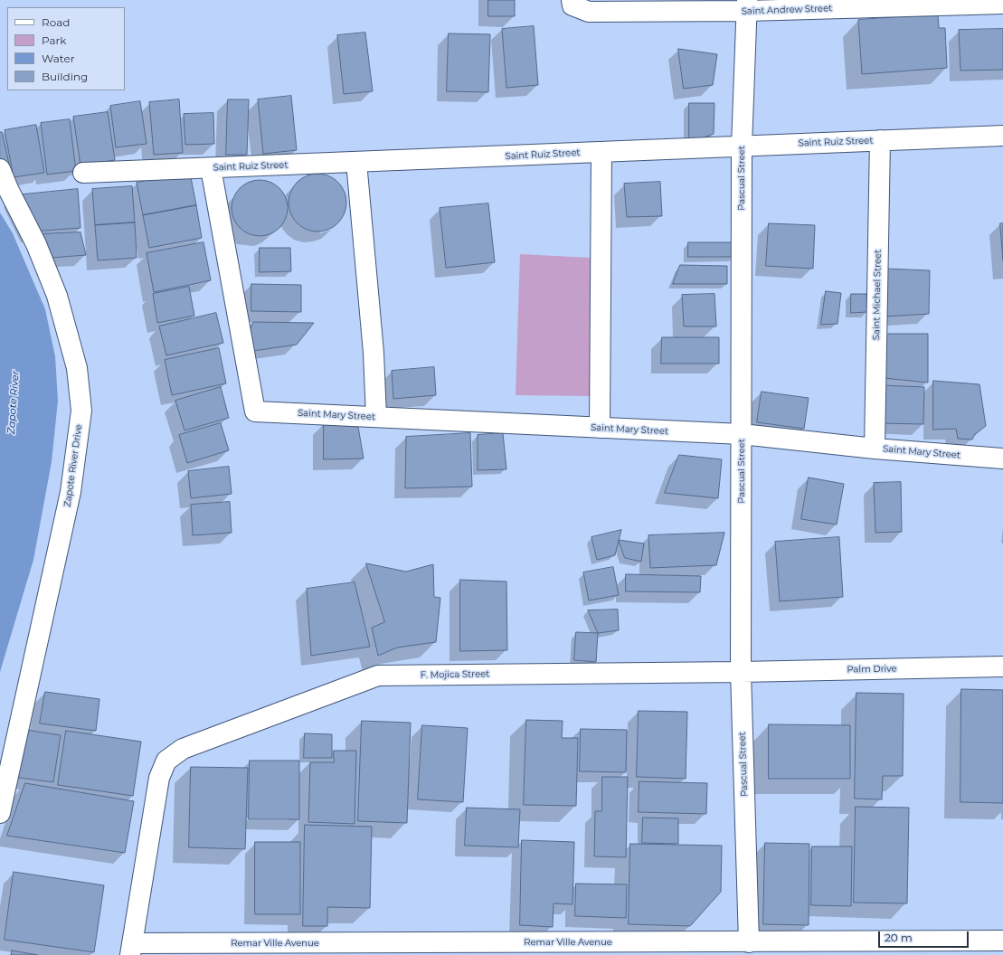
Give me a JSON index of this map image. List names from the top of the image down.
{
  "streets": {
    "street": [
      "Saint Andrew Street",
      "Saint Ruiz Street",
      "Pascual Street",
      "Saint Michael Street",
      "Saint Mary Street",
      "Zapote River Drive",
      "Palm Drive",
      "F. Mojica Street",
      "Remar Ville Avenue"
    ]
  },
  "crossings": [
    ["Saint Andrew Street", "Pascual Street"],
    ["Saint Ruiz Street", "Pascual Street"],
    ["Saint Ruiz Street", "Saint Michael Street"],
    ["Saint Ruiz Street", "Saint Mary Street"],
    ["Pascual Street", "Saint Mary Street"],
    ["Pascual Street", "Palm Drive"],
    ["Pascual Street", "F. Mojica Street"],
    ["Pascual Street", "Remar Ville Avenue"],
    ["Saint Michael Street", "Saint Mary Street"],
    ["Palm Drive", "F. Mojica Street"],
    ["F. Mojica Street", "Remar Ville Avenue"]
  ],
  "water": ["Zapote River"],
  "legend": [
    "Road",
    "Park",
    "Water",
    "Building"
  ],
  "scale_bar": "20 m"
}
